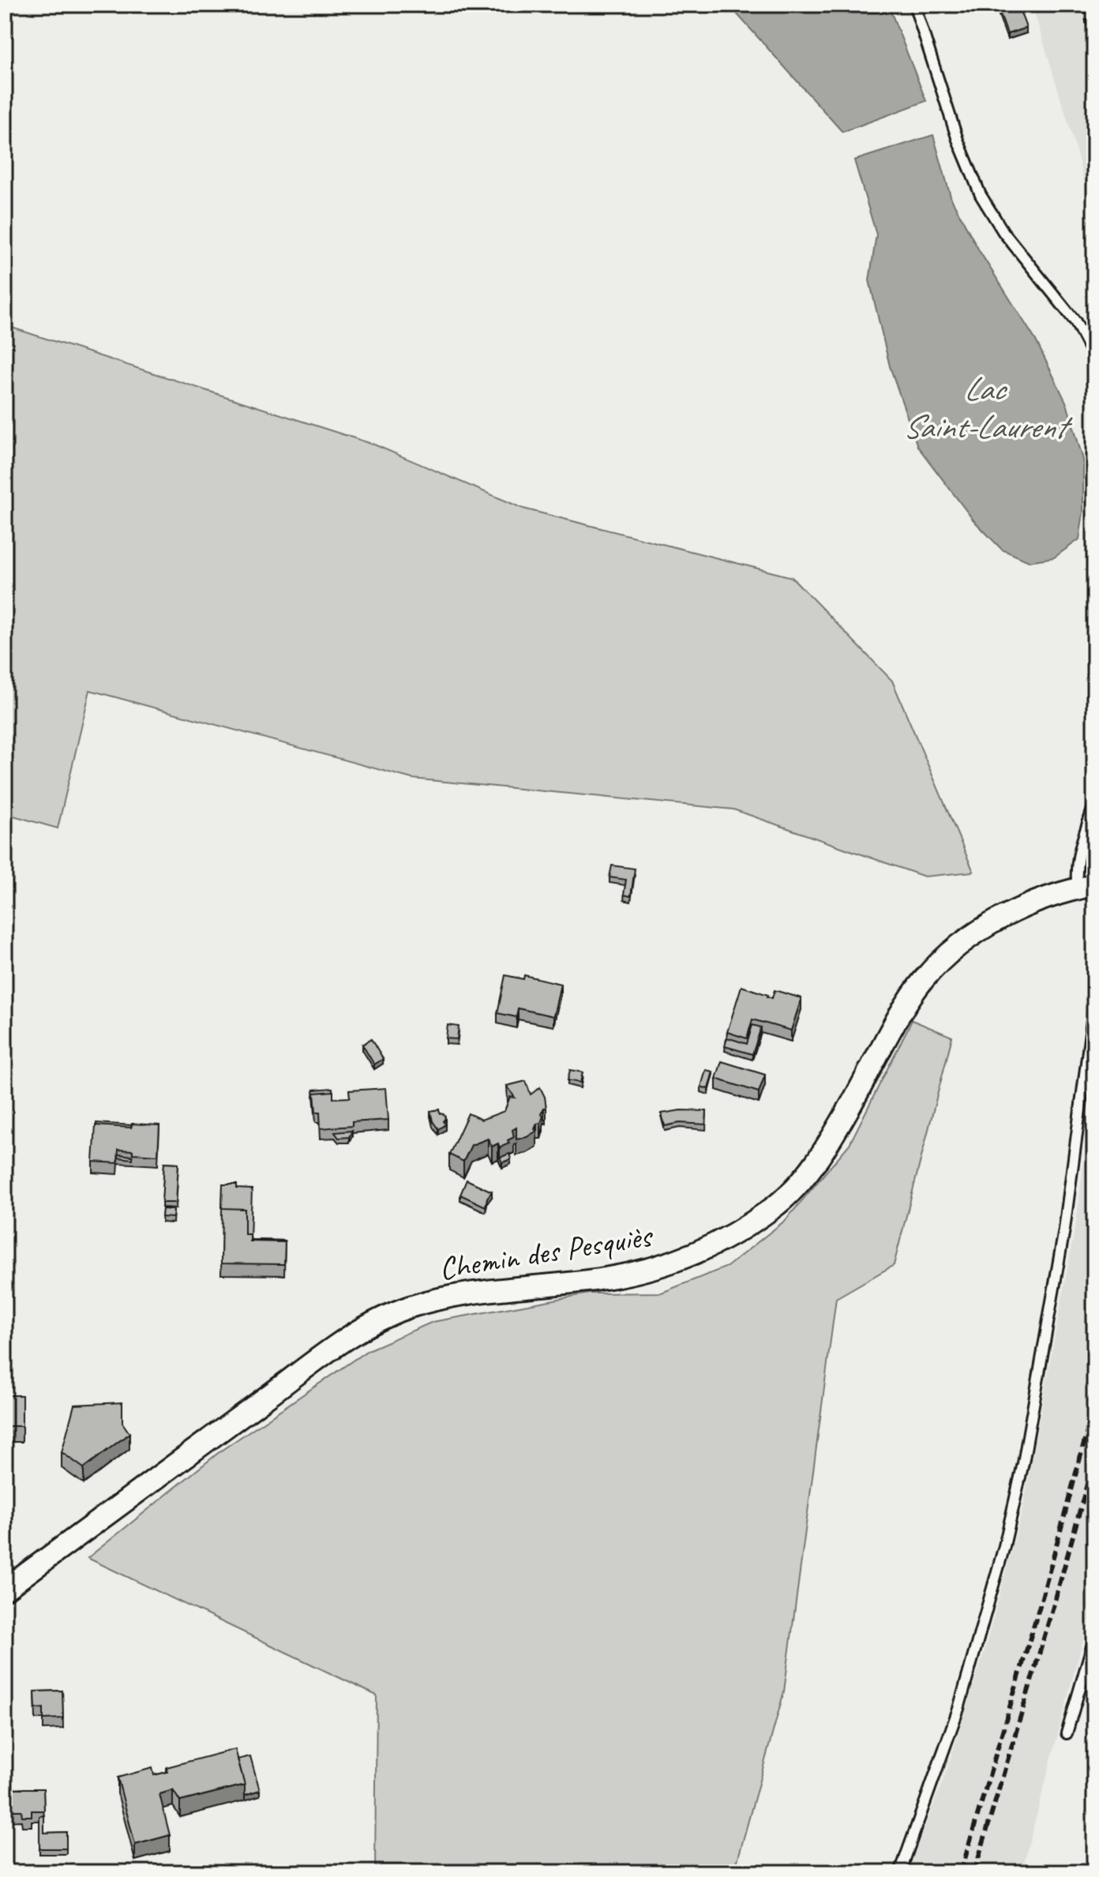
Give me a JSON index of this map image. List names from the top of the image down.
{
  "streets": {
    "street": ["Chemin des Pesquiès"]
  },
  "water": ["Lac Saint-Laurent"]
}
